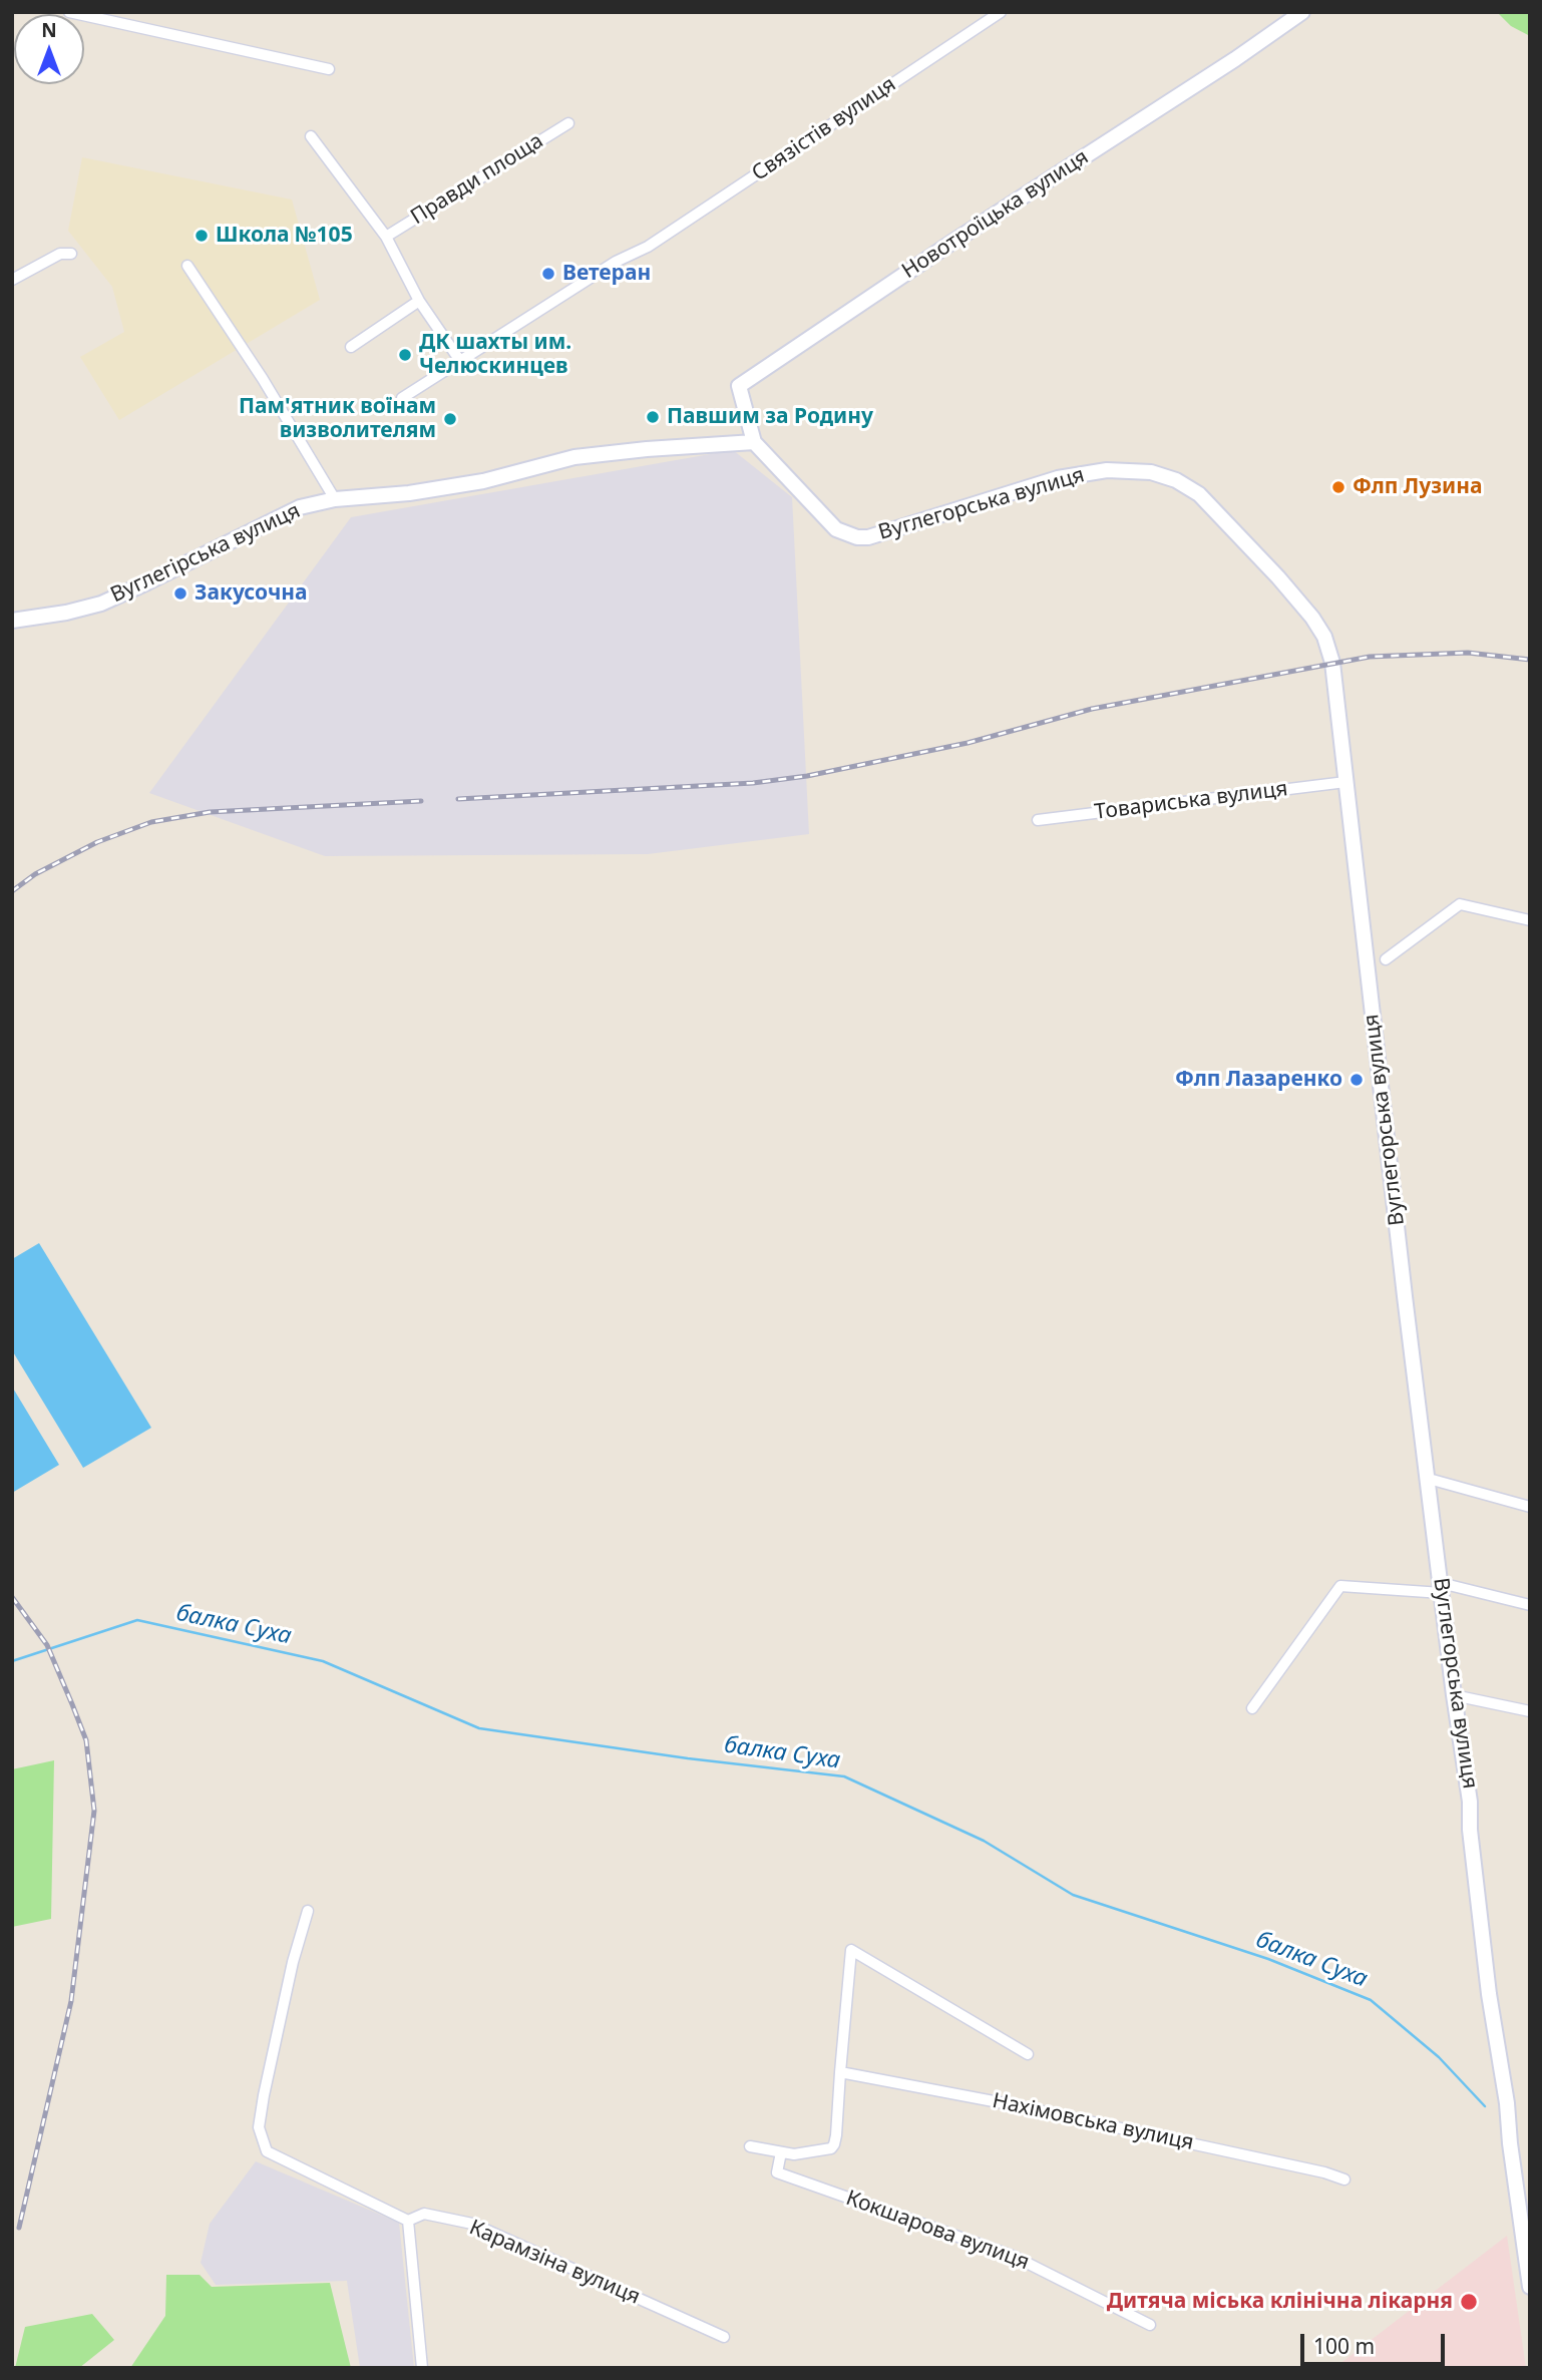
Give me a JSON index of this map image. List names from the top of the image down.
{
  "streets": {
    "main road": ["Новотроїцька вулиця", "Вуглегорська вулиця", "Вуглегірська вулиця"],
    "street": [
      "Связістів вулиця",
      "Правди площа",
      "Товариська вулиця",
      "Нахімовська вулиця",
      "Кокшарова вулиця",
      "Карамзіна вулиця"
    ]
  },
  "crossings": [
    ["Новотроїцька вулиця", "Вуглегорська вулиця"],
    ["Новотроїцька вулиця", "Вуглегірська вулиця"],
    ["Вуглегорська вулиця", "Вуглегірська вулиця"],
    ["Вуглегорська вулиця", "Товариська вулиця"]
  ],
  "water": ["балка Суха"],
  "places": [
    "Школа №105",
    "Ветеран",
    "ДК шахты им. Челюскинцев",
    "Павшим за Родину",
    "Пам'ятник воїнам визволителям",
    "Флп Лузина",
    "Закусочна",
    "Флп Лазаренко",
    "Дитяча міська клінічна лікарня"
  ],
  "scale_bar": "100 m",
  "north": "top"
}
